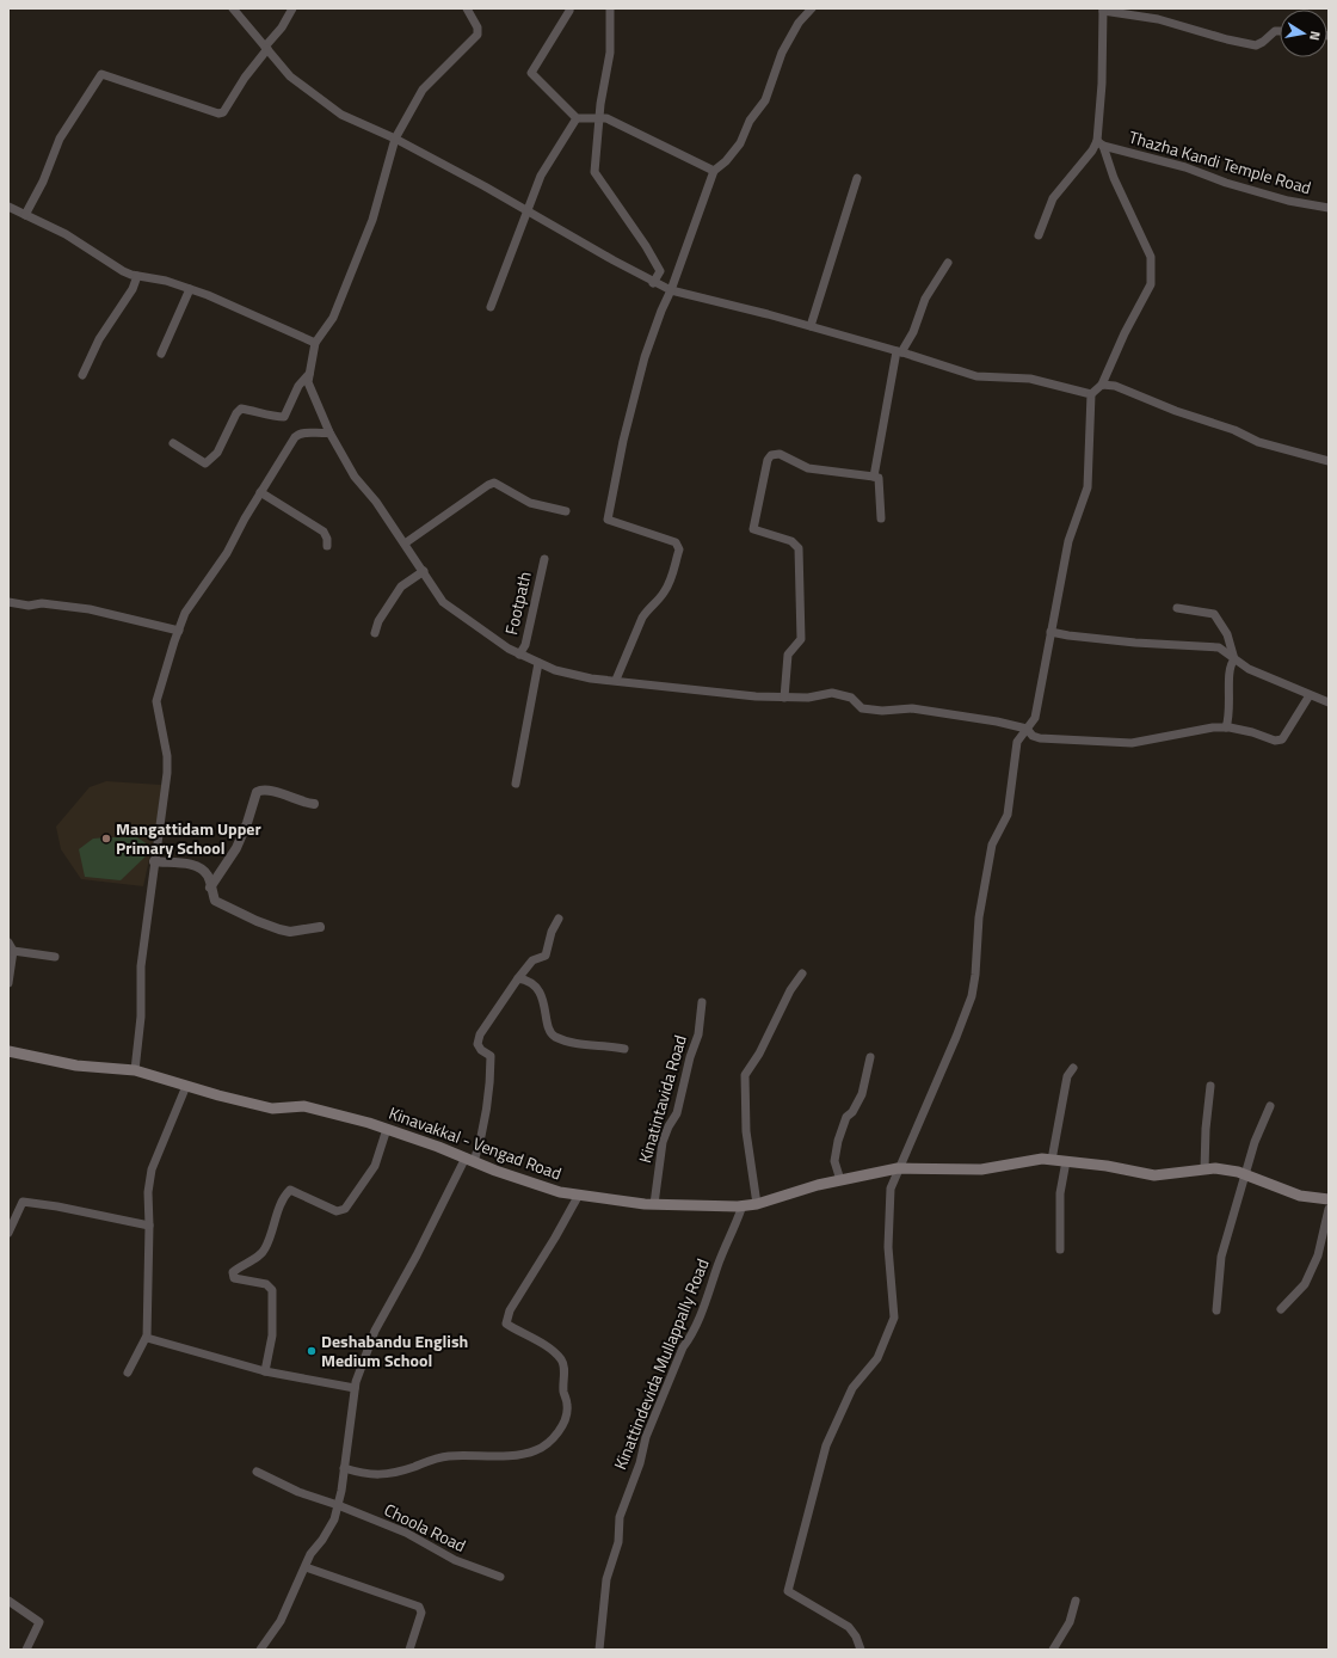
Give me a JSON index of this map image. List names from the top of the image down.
{
  "streets": {
    "main road": ["Kinavakkal - Vengad Road"],
    "street": [
      "Thazha Kandi Temple Road",
      "Footpath",
      "Kinatintavida Road",
      "Kinattindevida Mullappally Road",
      "Choola Road"
    ]
  },
  "crossings": [
    ["Kinatintavida Road", "Kinavakkal - Vengad Road"],
    ["Kinavakkal - Vengad Road", "Kinattindevida Mullappally Road"]
  ],
  "places": ["Mangattidam Upper Primary School", "Deshabandu English Medium School"],
  "north": "right"
}
